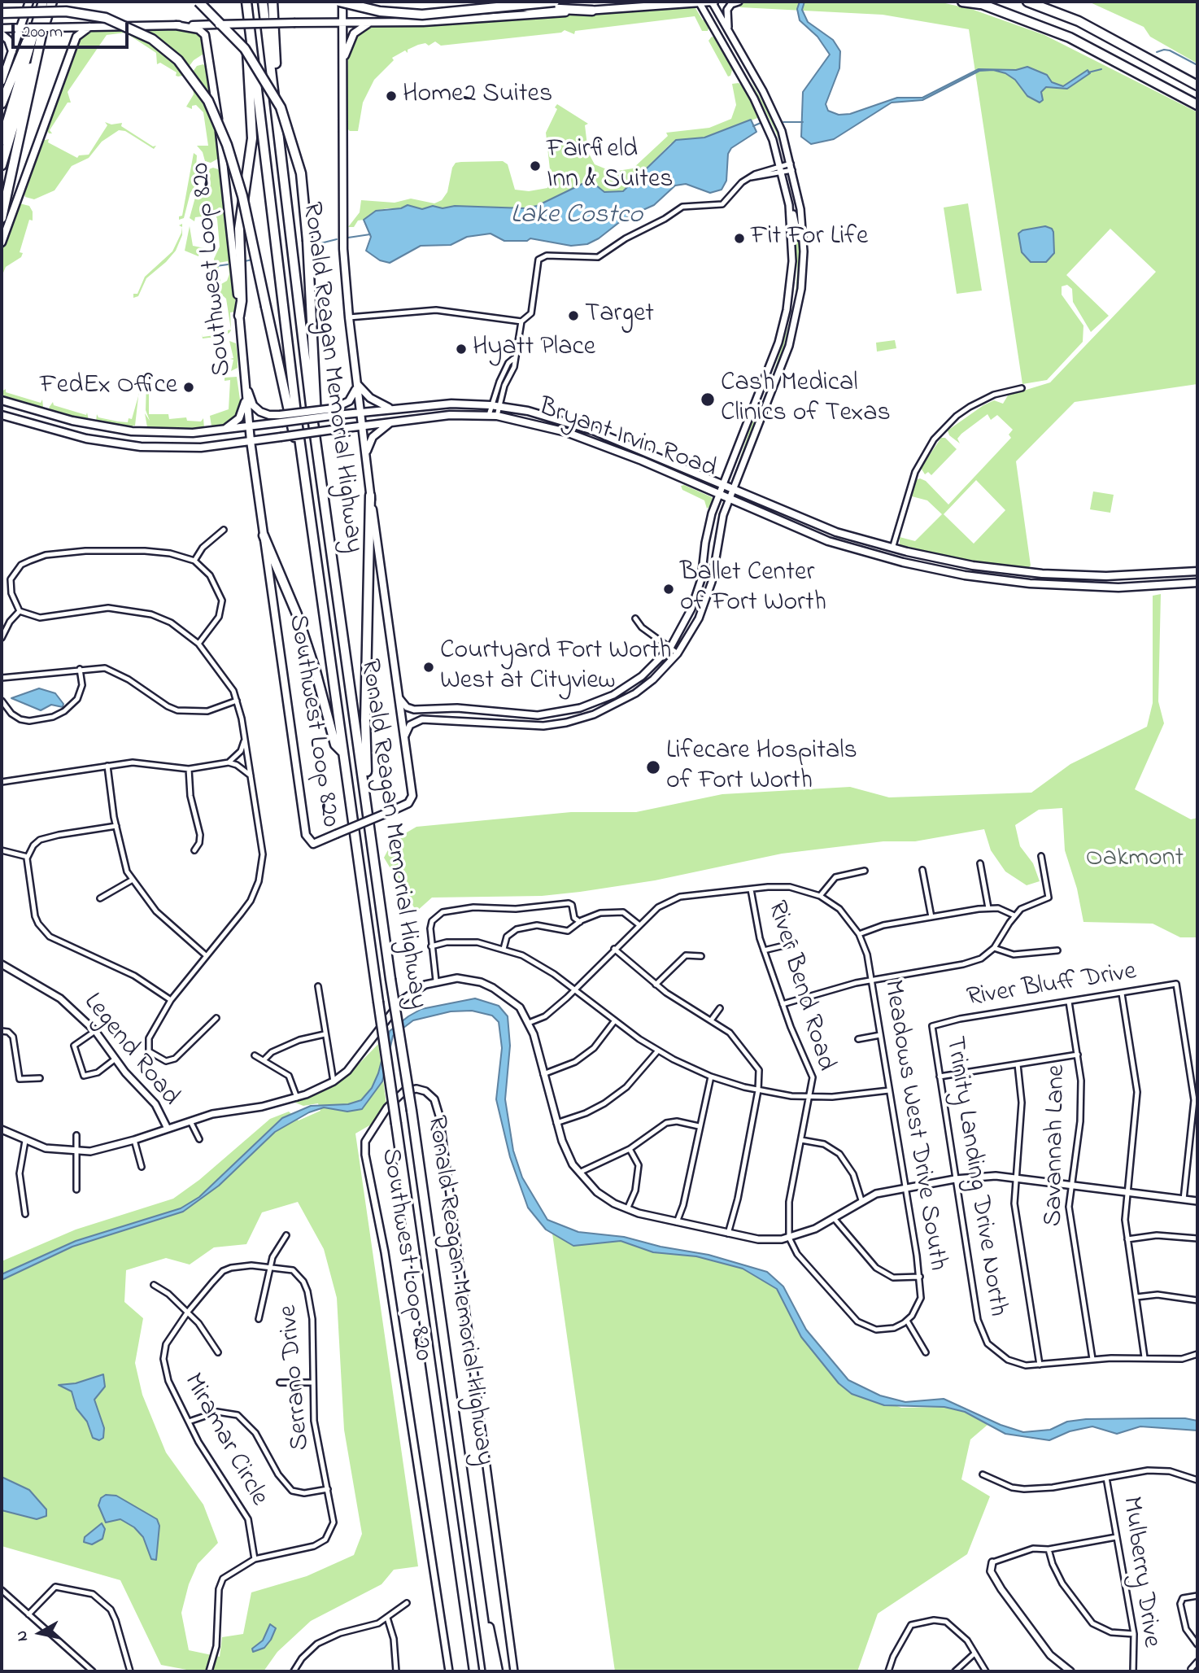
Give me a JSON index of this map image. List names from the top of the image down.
{
  "streets": {
    "highway": ["Ronald Reagan Memorial Highway"],
    "main road": ["Southwest Loop 820", "Bryant Irvin Road"],
    "street": [
      "River Bend Road",
      "River Bluff Drive",
      "Legend Road",
      "Meadows West Drive South",
      "Savannah Lane",
      "Trinity Landing Drive North",
      "Serrano Drive",
      "Miramar Circle",
      "Mulberry Drive"
    ]
  },
  "crossings": [
    ["Southwest Loop 820", "Bryant Irvin Road"],
    ["River Bluff Drive", "Savannah Lane"],
    ["River Bluff Drive", "Trinity Landing Drive North"],
    ["Savannah Lane", "Trinity Landing Drive North"],
    ["Serrano Drive", "Miramar Circle"]
  ],
  "water": ["Lake Costco"],
  "parks": ["Oakmont"],
  "places": [
    "Home2 Suites",
    "Fairfield Inn & Suites",
    "Fit For Life",
    "Target",
    "Hyatt Place",
    "FedEx Office",
    "Cash Medical Clinics of Texas",
    "Ballet Center of Fort Worth",
    "Courtyard Fort Worth West at Cityview",
    "Lifecare Hospitals of Fort Worth"
  ],
  "scale_bar": "200 m",
  "north": "left"
}
